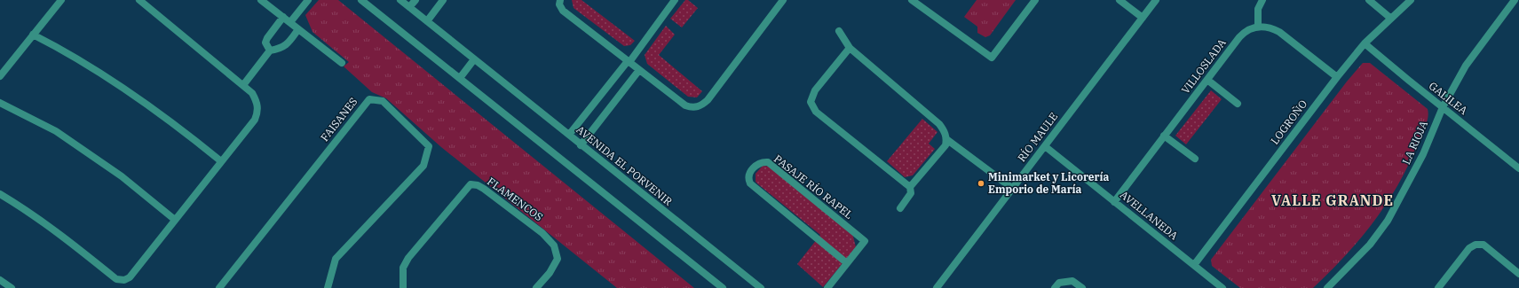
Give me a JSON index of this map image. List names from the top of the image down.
{
  "streets": {
    "street": [
      "VILLOSLADA",
      "GALILEA",
      "FAISANES",
      "LOGROÑO",
      "RÍO MAULE",
      "LA RIOJA",
      "AVENIDA EL PORVENIR",
      "PASAJE RÍO RAPEL",
      "FLAMENCOS",
      "AVELLANEDA"
    ]
  },
  "crossings": [
    ["VILLOSLADA", "AVELLANEDA"],
    ["GALILEA", "LOGROÑO"],
    ["GALILEA", "LA RIOJA"],
    ["LOGROÑO", "AVELLANEDA"],
    ["RÍO MAULE", "AVELLANEDA"]
  ],
  "districts": ["VALLE GRANDE"],
  "places": ["Minimarket y Licorería Emporio de María"]
}
